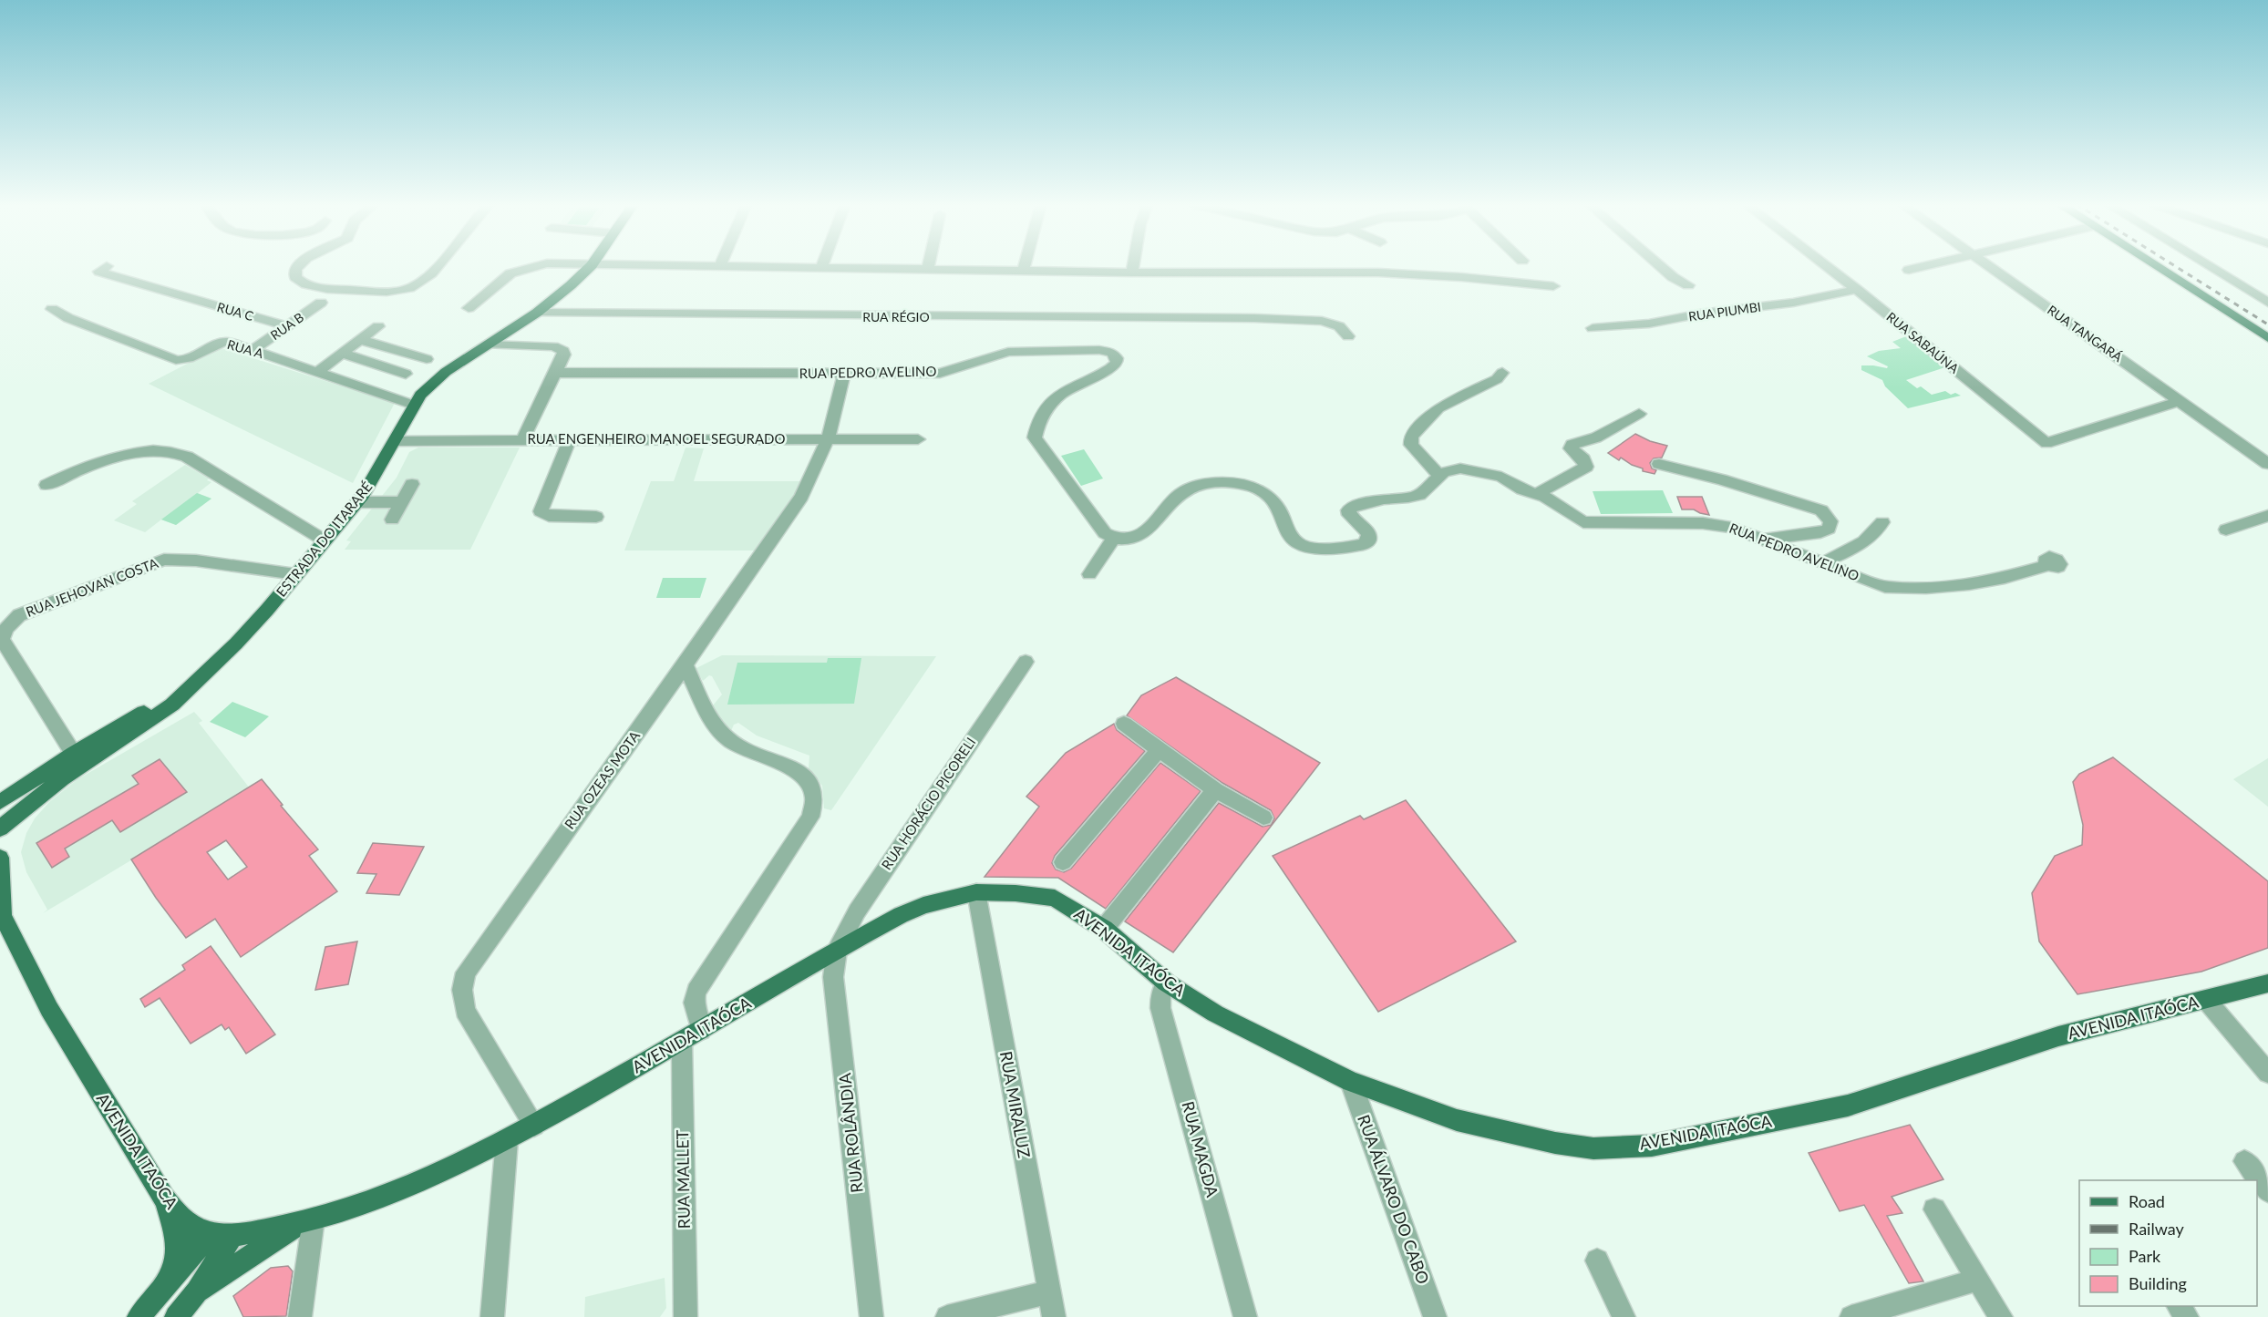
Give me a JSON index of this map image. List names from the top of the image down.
{
  "streets": {
    "main road": ["ESTRADA DO ITARARÉ", "AVENIDA ITAÓCA"],
    "street": [
      "RUA C",
      "RUA PIUMBI",
      "RUA RÉGIO",
      "RUA B",
      "RUA TANGARÁ",
      "RUA SABAÚNA",
      "RUA A",
      "RUA PEDRO AVELINO",
      "RUA ENGENHEIRO MANOEL SEGURADO",
      "RUA JEHOVAN COSTA",
      "RUA OZEAS MOTA",
      "RUA HORÁCIO PICORELI",
      "RUA MIRALUZ",
      "RUA ROLÂNDIA",
      "RUA MAGDA",
      "RUA MALLET",
      "RUA ÁLVARO DO CABO"
    ]
  },
  "crossings": [
    ["RUA C", "RUA B"],
    ["RUA PIUMBI", "RUA SABAÚNA"],
    ["RUA RÉGIO", "ESTRADA DO ITARARÉ"],
    ["RUA B", "RUA A"],
    ["RUA TANGARÁ", "RUA SABAÚNA"],
    ["RUA A", "ESTRADA DO ITARARÉ"],
    ["RUA PEDRO AVELINO", "RUA OZEAS MOTA"],
    ["RUA ENGENHEIRO MANOEL SEGURADO", "ESTRADA DO ITARARÉ"],
    ["RUA ENGENHEIRO MANOEL SEGURADO", "RUA OZEAS MOTA"],
    ["ESTRADA DO ITARARÉ", "RUA JEHOVAN COSTA"],
    ["RUA OZEAS MOTA", "AVENIDA ITAÓCA"],
    ["RUA HORÁCIO PICORELI", "AVENIDA ITAÓCA"],
    ["RUA HORÁCIO PICORELI", "RUA ROLÂNDIA"],
    ["AVENIDA ITAÓCA", "RUA MIRALUZ"],
    ["AVENIDA ITAÓCA", "RUA ROLÂNDIA"],
    ["AVENIDA ITAÓCA", "RUA MAGDA"],
    ["AVENIDA ITAÓCA", "RUA MALLET"],
    ["AVENIDA ITAÓCA", "RUA ÁLVARO DO CABO"]
  ],
  "legend": [
    "Road",
    "Railway",
    "Park",
    "Building"
  ]
}
